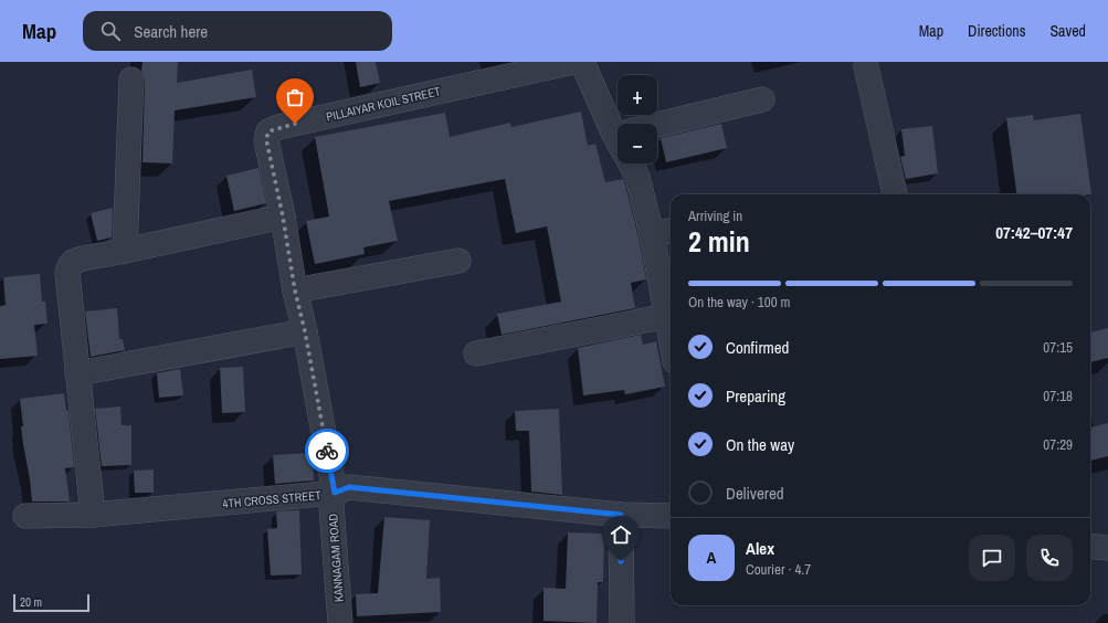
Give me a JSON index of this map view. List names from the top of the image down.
{
  "streets": {
    "street": ["PILLAIYAR KOIL STREET", "4TH CROSS STREET", "KANNAGAM ROAD"]
  },
  "crossings": [
    ["PILLAIYAR KOIL STREET", "4TH CROSS STREET"],
    ["PILLAIYAR KOIL STREET", "KANNAGAM ROAD"],
    ["4TH CROSS STREET", "KANNAGAM ROAD"]
  ],
  "scale_bar": "20 m",
  "page": {
    "header": "Map",
    "search": "Search here",
    "nav": ["Map", "Directions", "Saved"],
    "map_buttons": ["+", "−"],
    "heading": ["2 min", "Arriving in", "07:42–07:47"],
    "panel": ["Alex", "Courier · 4.7"],
    "bar": "On the way · 100 m",
    "list": [
      ["Confirmed", "07:15"],
      ["Preparing", "07:18"],
      ["On the way", "07:29"],
      "Delivered"
    ],
    "round": "A",
    "scale": "20 m"
  }
}
